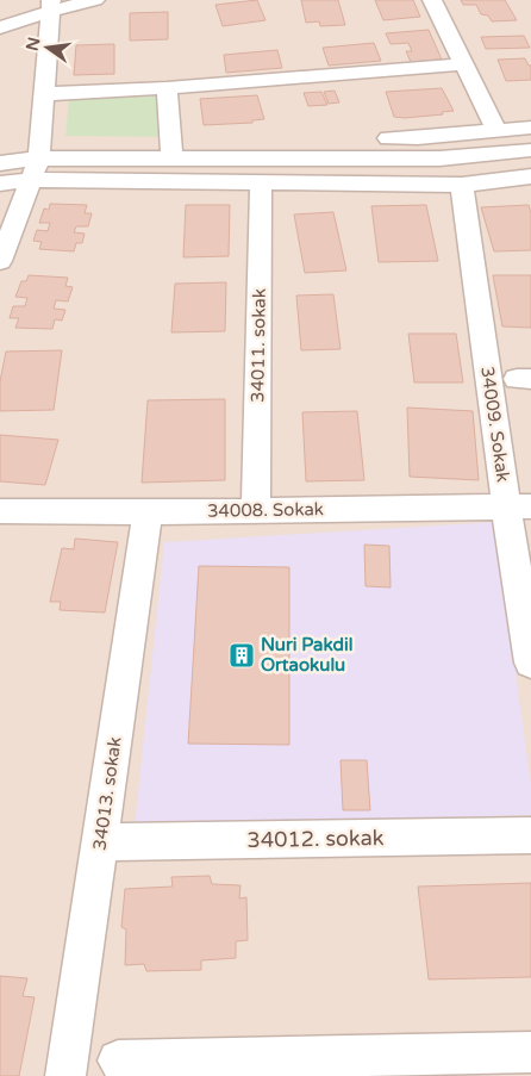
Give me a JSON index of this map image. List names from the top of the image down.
{
  "streets": {
    "street": [
      "34011. sokak",
      "34009. Sokak",
      "34008. Sokak",
      "34013. sokak",
      "34012. sokak"
    ]
  },
  "crossings": [
    ["34011. sokak", "34008. Sokak"],
    ["34009. Sokak", "34008. Sokak"],
    ["34008. Sokak", "34013. sokak"],
    ["34013. sokak", "34012. sokak"]
  ],
  "places": {
    "building": ["Nuri Pakdil Ortaokulu"]
  },
  "north": "left"
}
